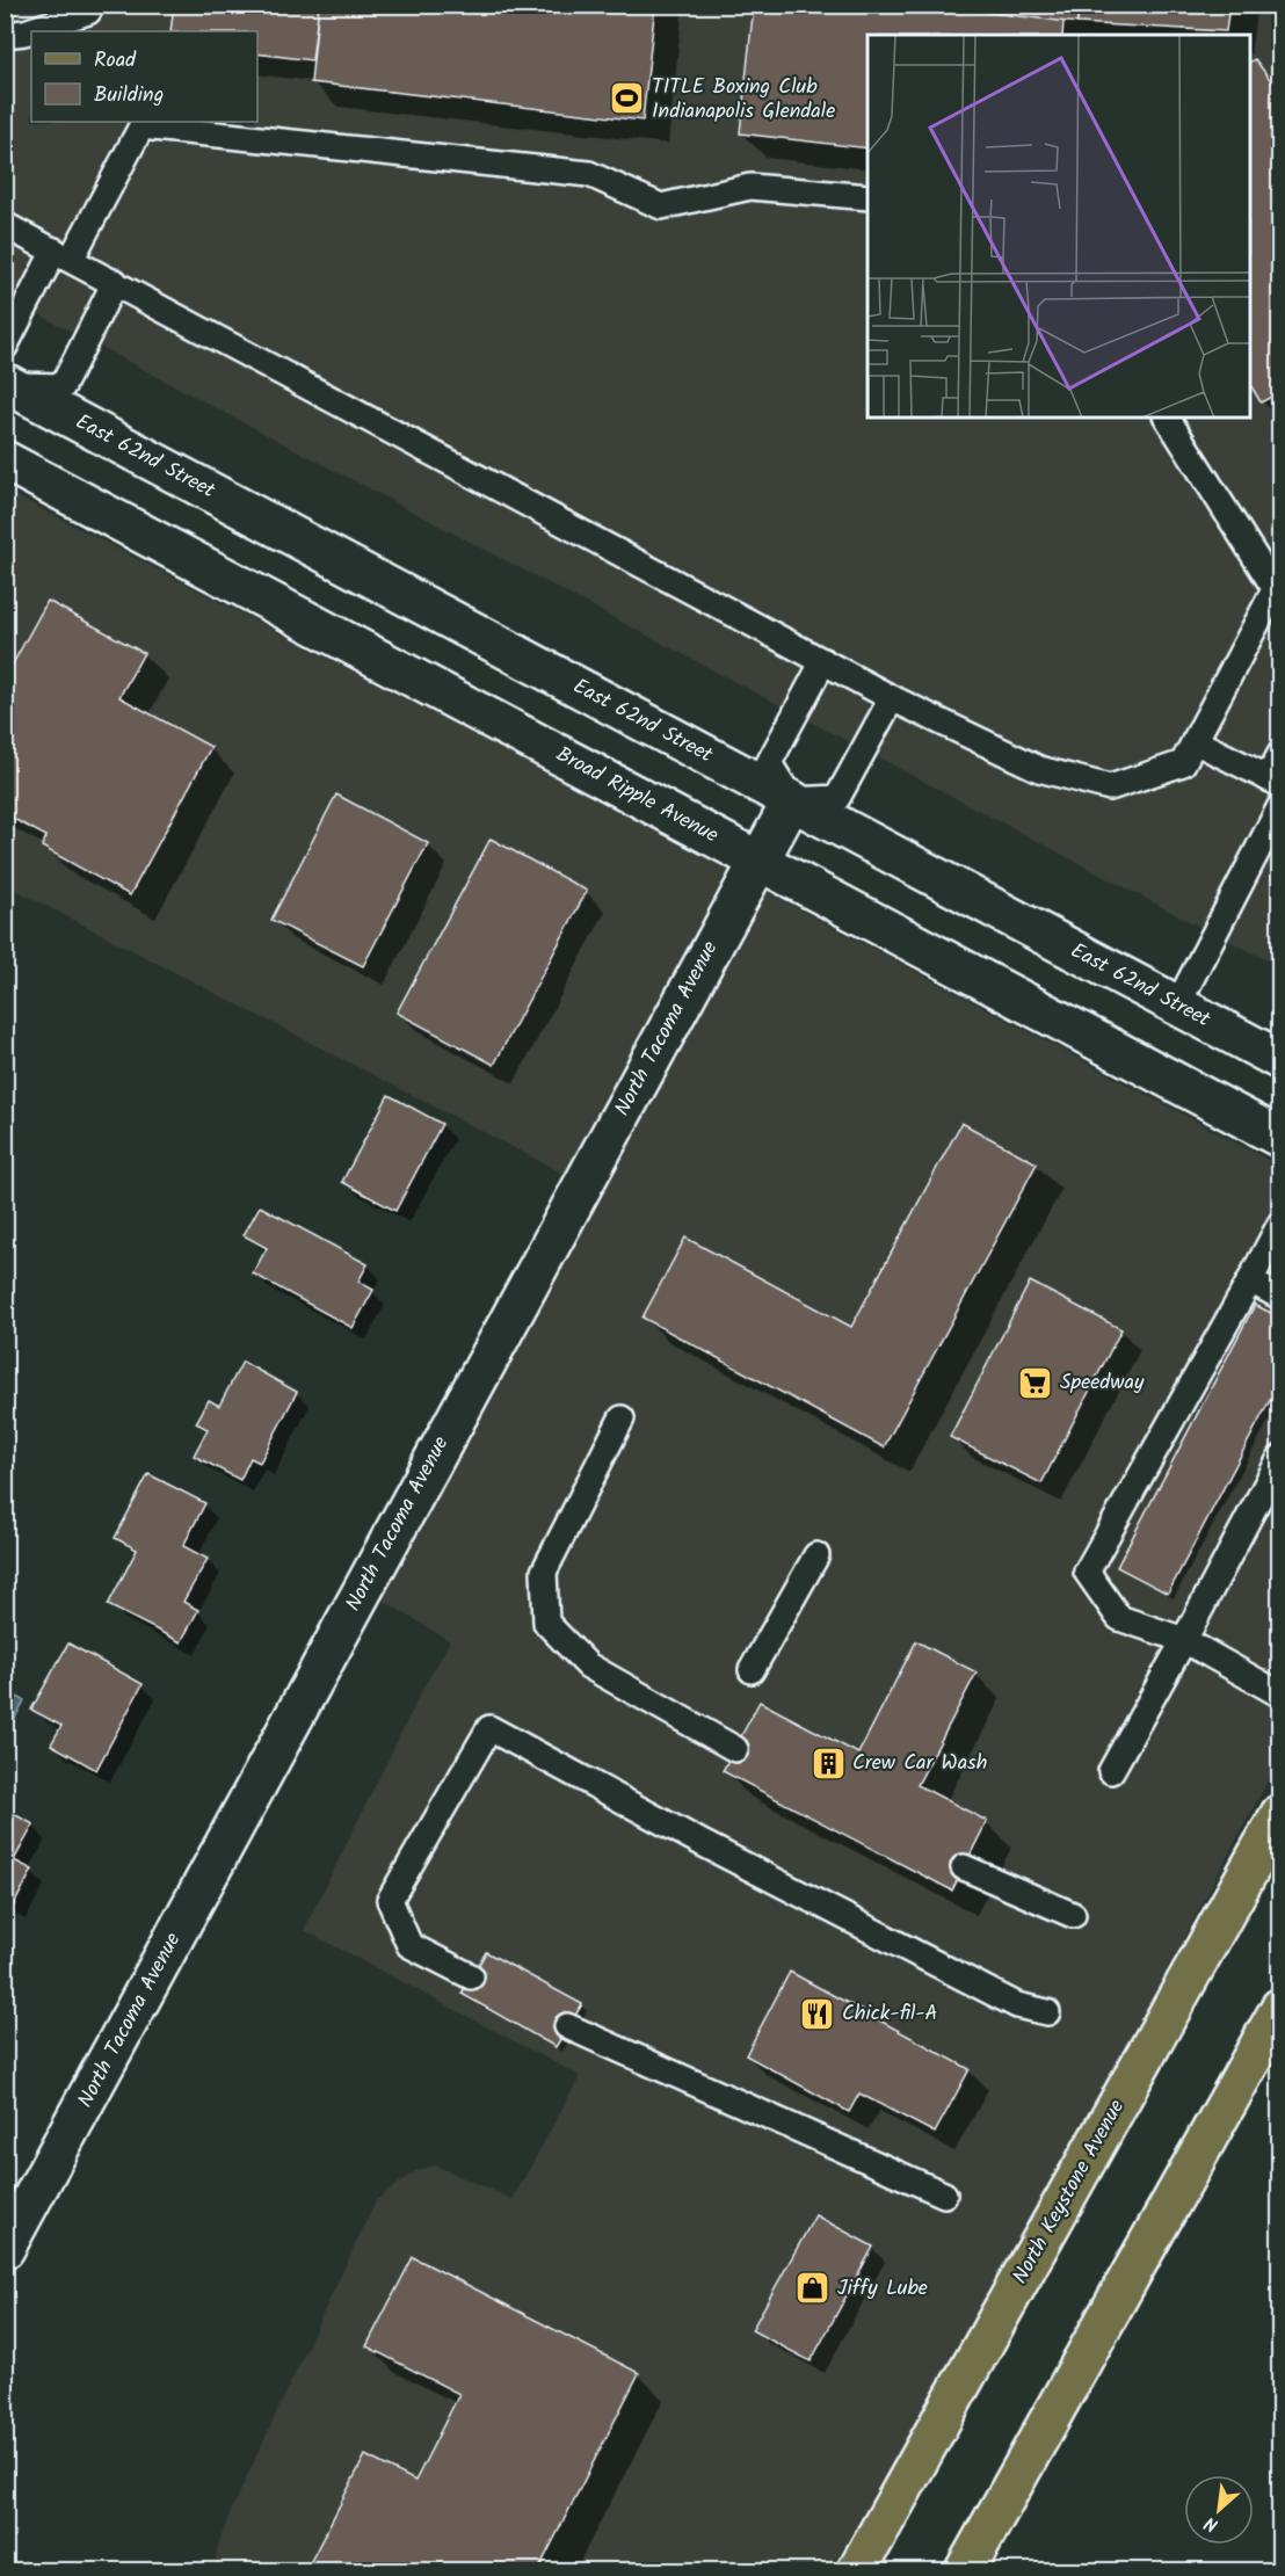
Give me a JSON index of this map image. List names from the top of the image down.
{
  "streets": {
    "main road": ["North Keystone Avenue"],
    "street": ["East 62nd Street", "Broad Ripple Avenue", "North Tacoma Avenue"]
  },
  "crossings": [
    ["East 62nd Street", "North Tacoma Avenue"],
    ["Broad Ripple Avenue", "North Tacoma Avenue"]
  ],
  "places": {
    "sports": ["TITLE Boxing Club Indianapolis Glendale"],
    "supermarket": ["Speedway"],
    "building": ["Crew Car Wash"],
    "restaurant": ["Chick-fil-A"],
    "shop": ["Jiffy Lube"]
  },
  "legend": ["Road", "Building"],
  "north": "bottom left"
}
